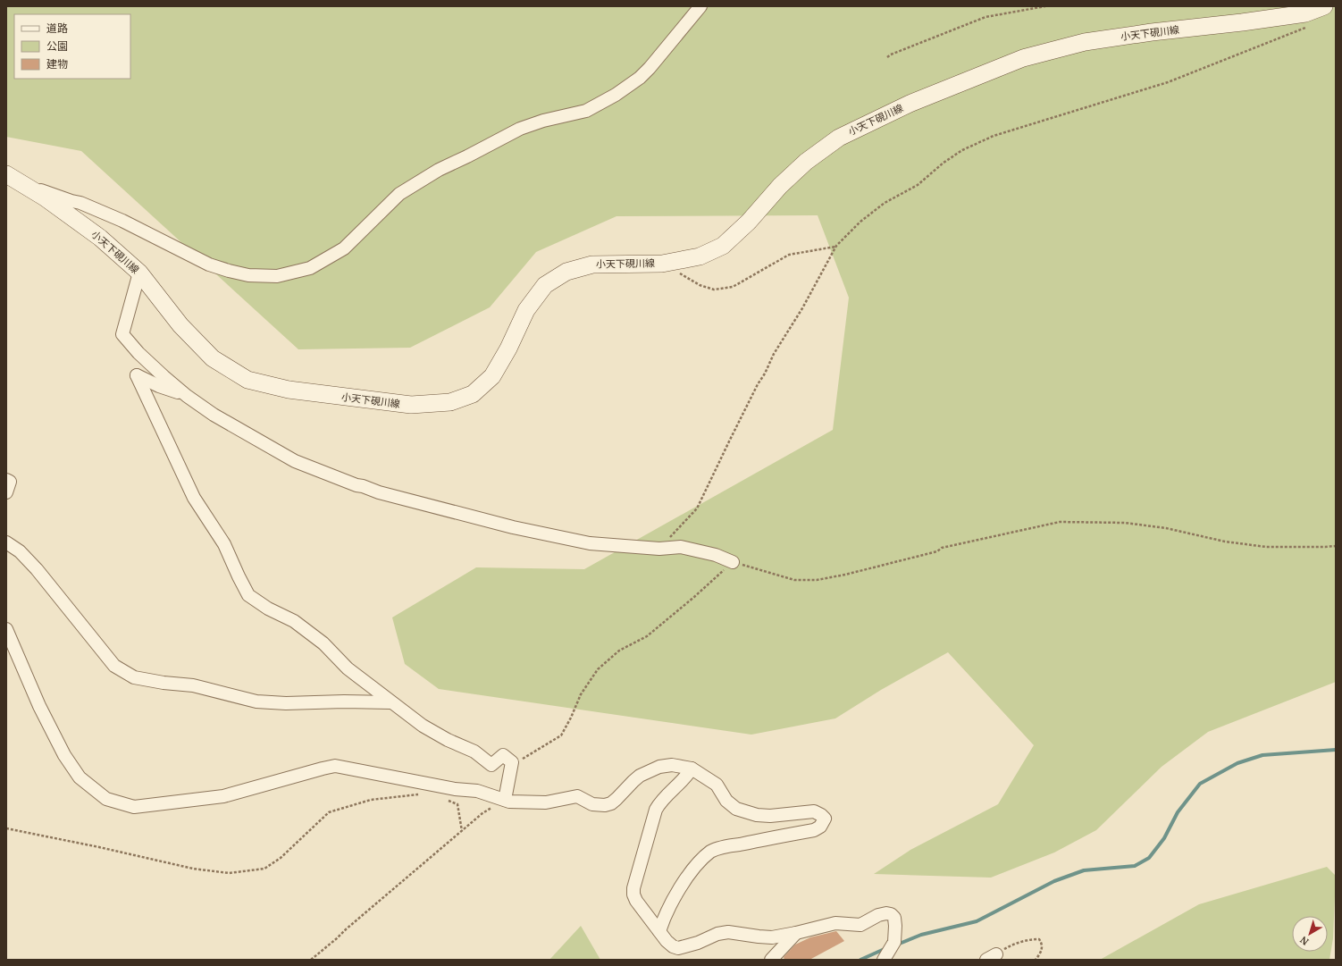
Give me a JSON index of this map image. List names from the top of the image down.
{
  "streets": {
    "main road": ["小天下硯川線"]
  },
  "legend": ["道路", "公園", "建物"],
  "north": "bottom left"
}
